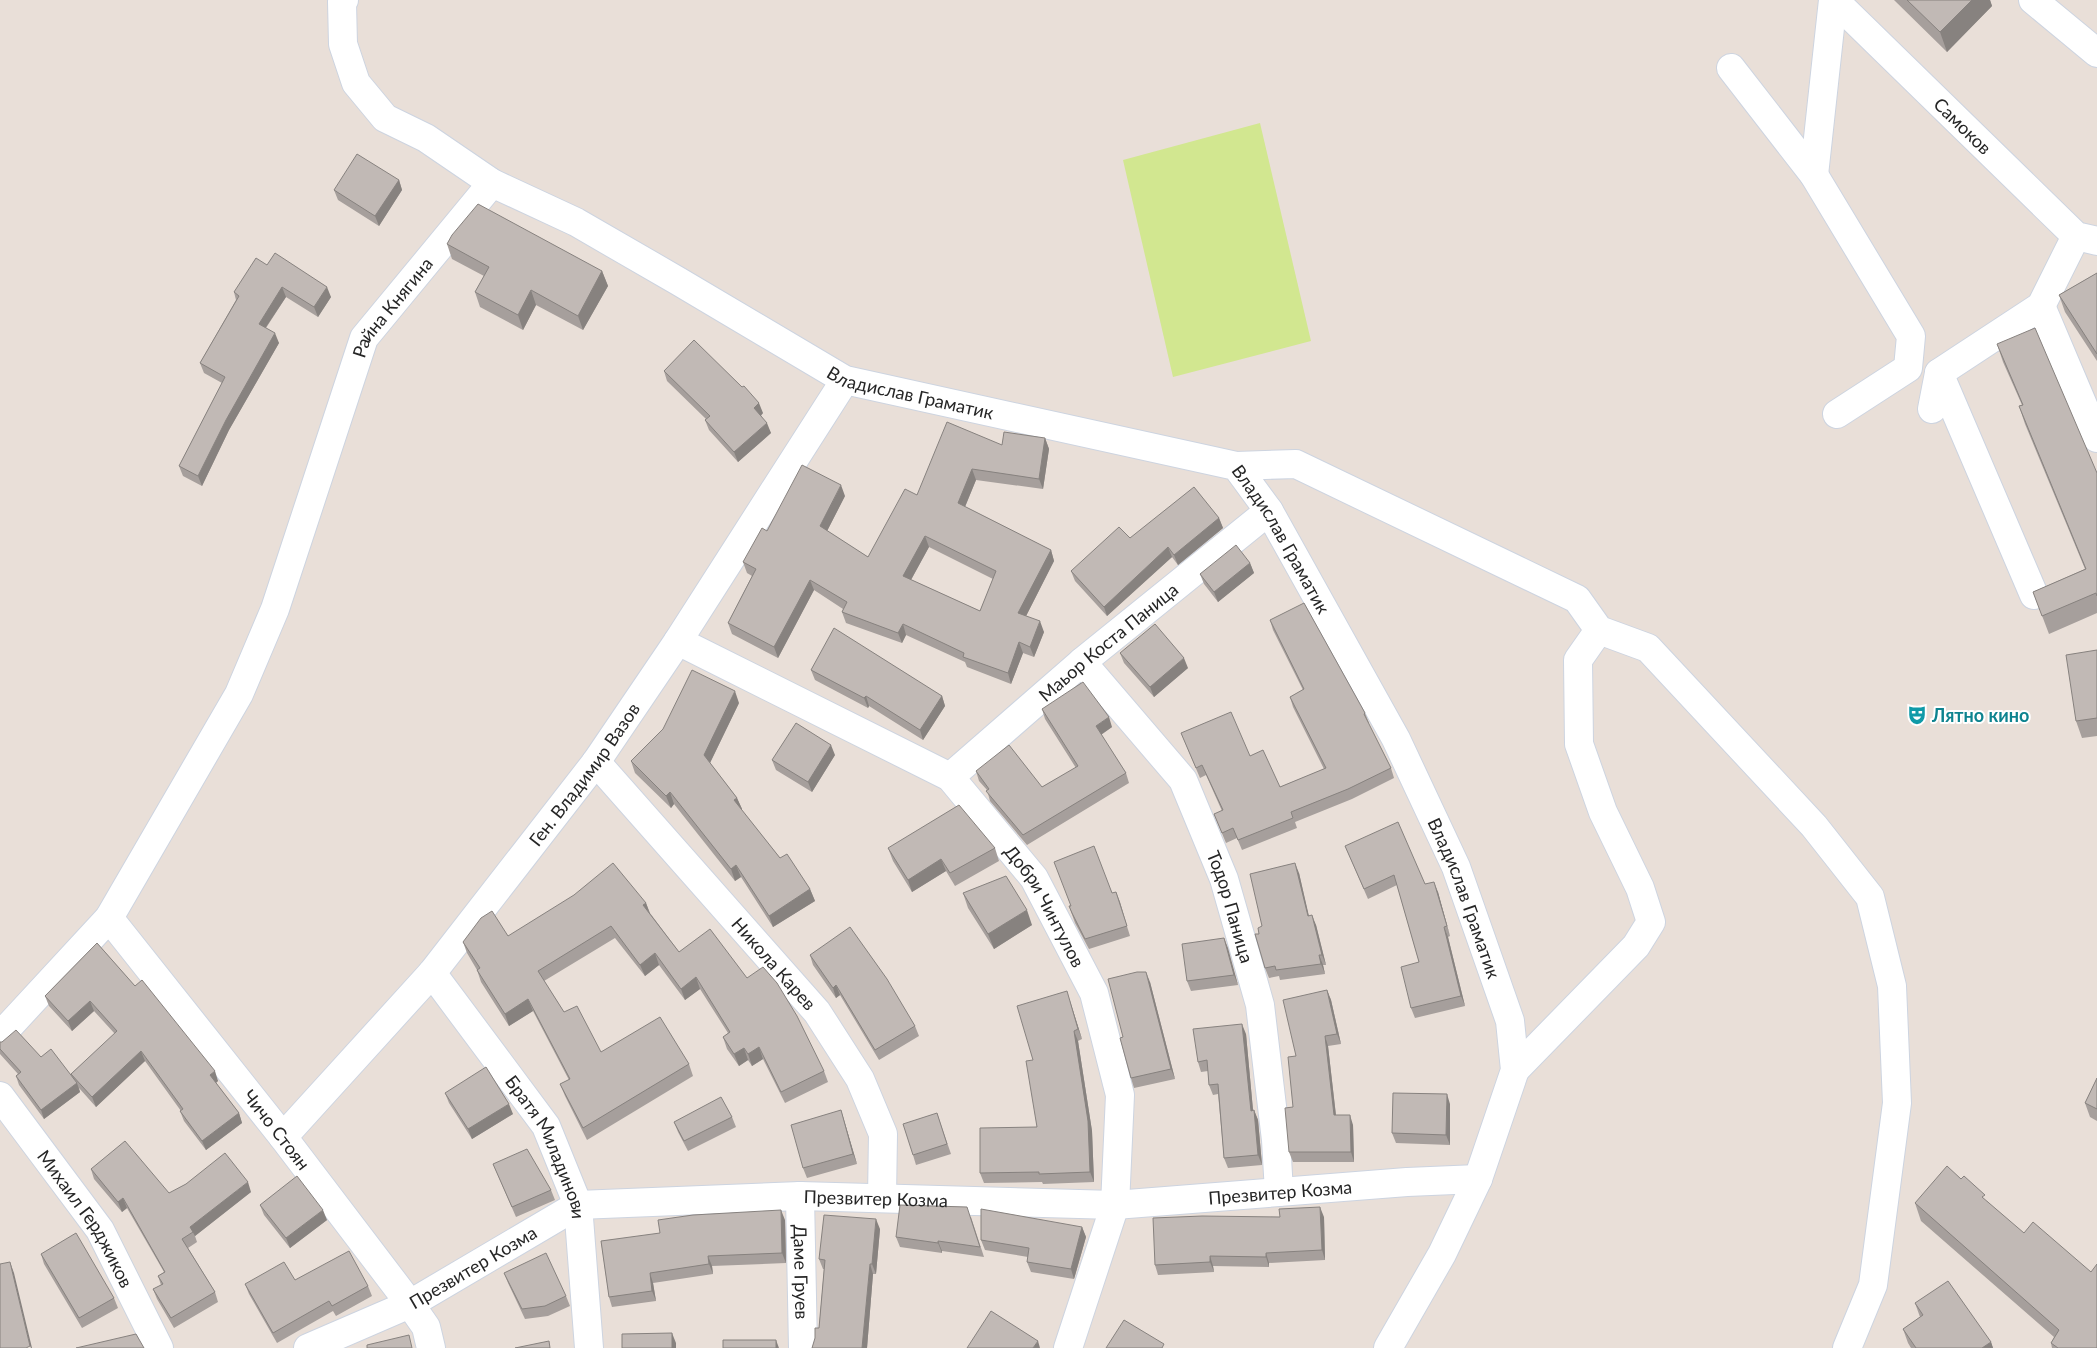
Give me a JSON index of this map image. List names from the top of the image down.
{
  "streets": {
    "street": [
      "Самоков",
      "Райна Княгина",
      "Владислав Граматик",
      "Маьор Коста Паница",
      "Ген. Владимир Вазов",
      "Тодор Паница",
      "Добри Чинтулов",
      "Никола Карев",
      "Чичо Стоян",
      "Братя Миладинови",
      "Презвитер Козма",
      "Михаил Герджиков",
      "Даме Груев"
    ]
  },
  "crossings": [
    ["Райна Княгина", "Владислав Граматик"],
    ["Райна Княгина", "Чичо Стоян"],
    ["Владислав Граматик", "Маьор Коста Паница"],
    ["Владислав Граматик", "Ген. Владимир Вазов"],
    ["Владислав Граматик", "Презвитер Козма"],
    ["Маьор Коста Паница", "Тодор Паница"],
    ["Маьор Коста Паница", "Добри Чинтулов"],
    ["Ген. Владимир Вазов", "Добри Чинтулов"],
    ["Ген. Владимир Вазов", "Никола Карев"],
    ["Ген. Владимир Вазов", "Чичо Стоян"],
    ["Ген. Владимир Вазов", "Братя Миладинови"],
    ["Тодор Паница", "Презвитер Козма"],
    ["Добри Чинтулов", "Презвитер Козма"],
    ["Никола Карев", "Презвитер Козма"],
    ["Чичо Стоян", "Презвитер Козма"],
    ["Братя Миладинови", "Презвитер Козма"],
    ["Презвитер Козма", "Даме Груев"]
  ],
  "places": {
    "theatre": ["Лятно кино"]
  }
}
